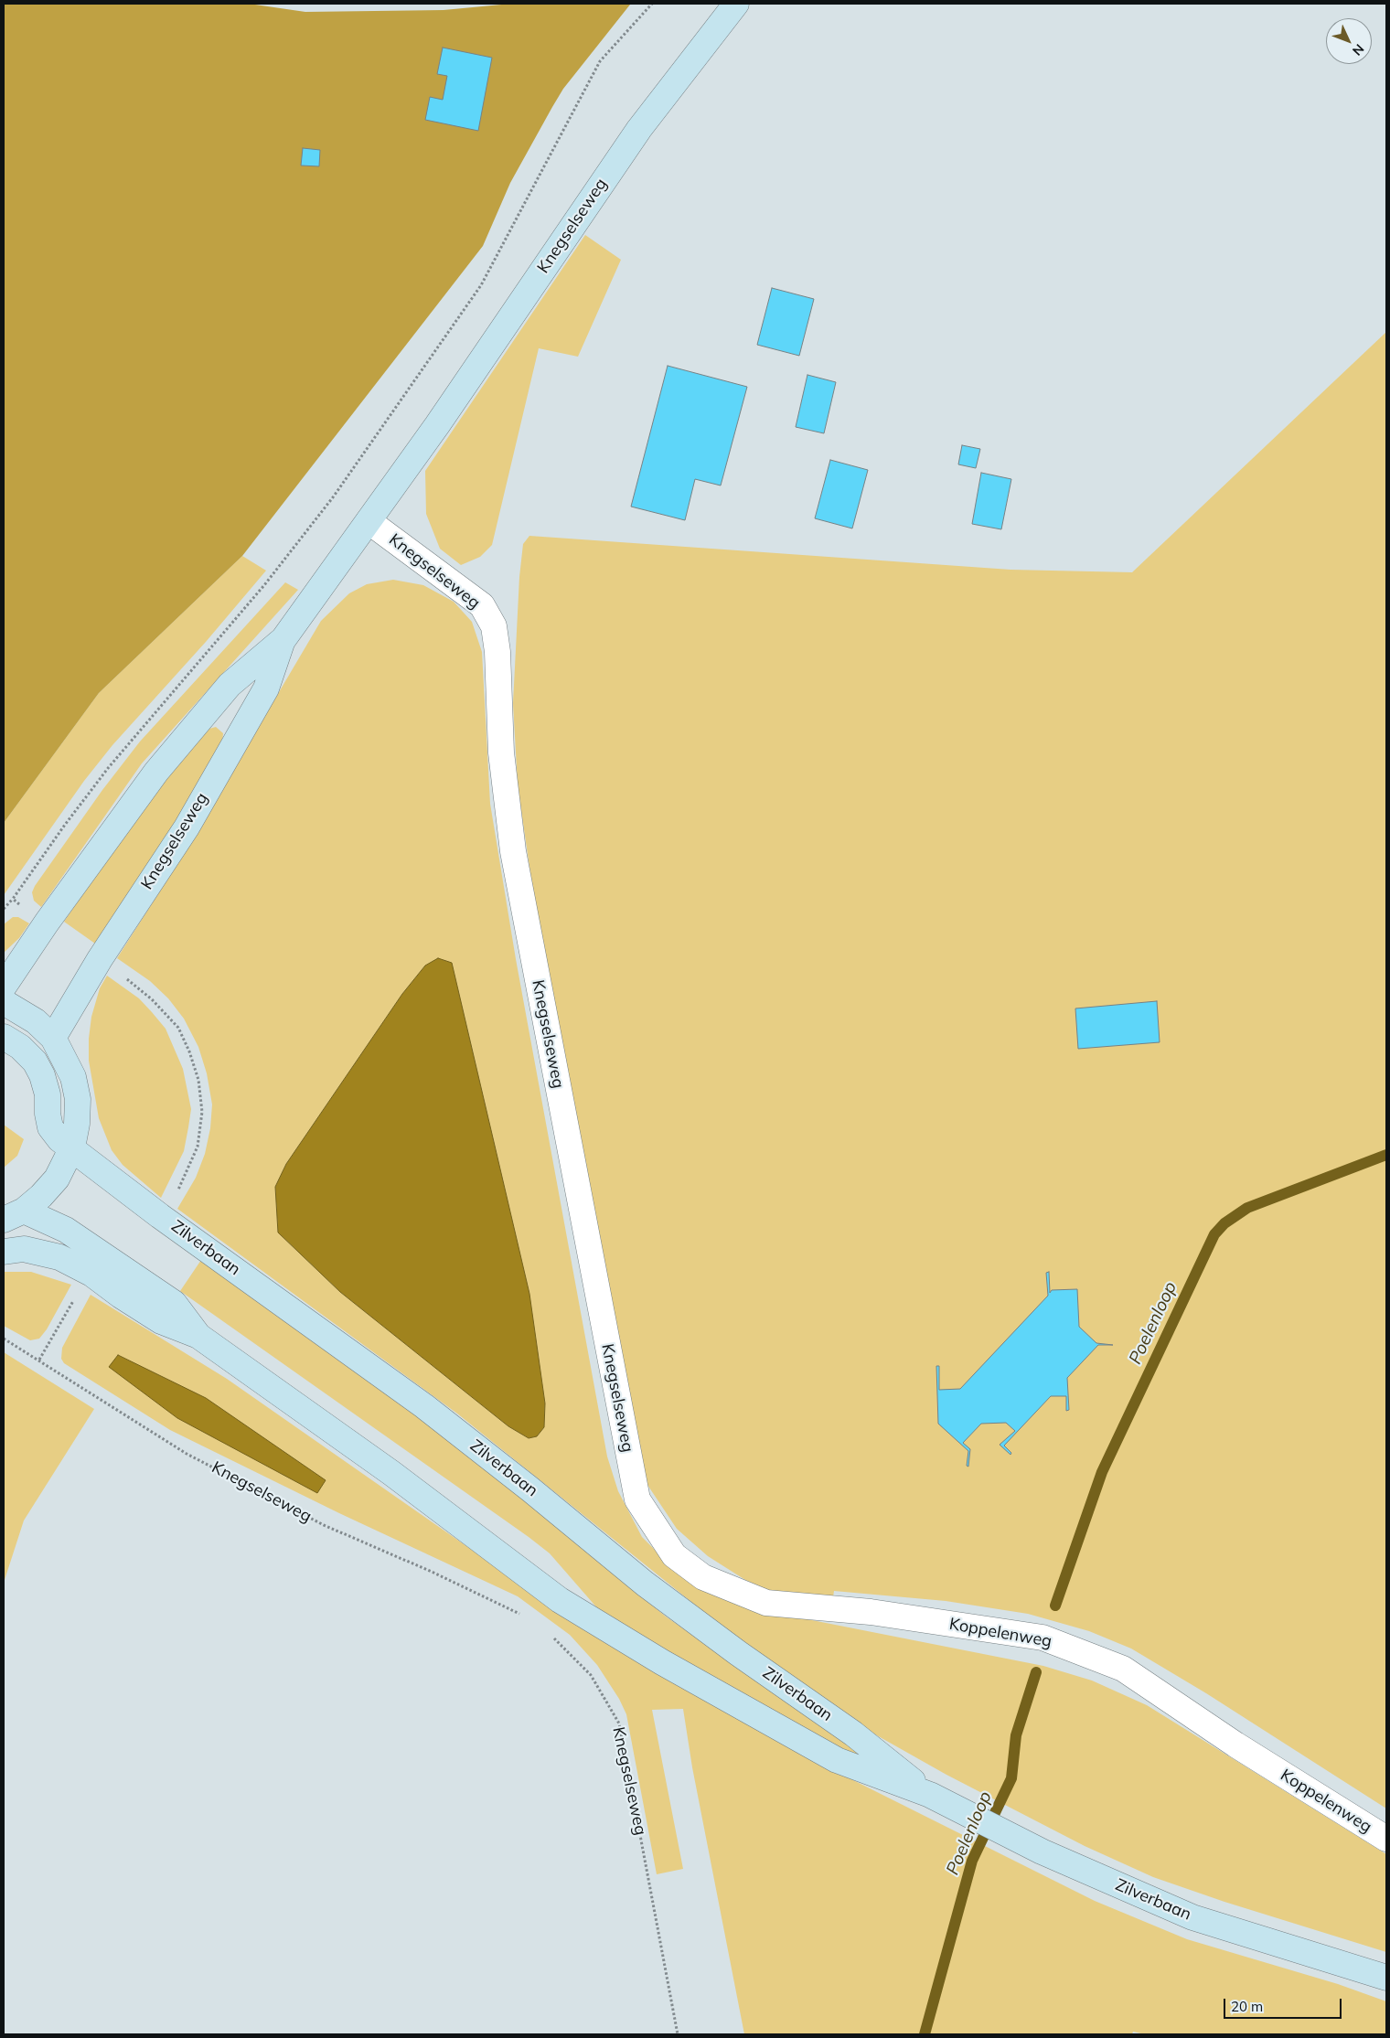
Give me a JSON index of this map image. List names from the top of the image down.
{
  "streets": {
    "main road": ["Knegselseweg", "Zilverbaan"],
    "street": ["Koppelenweg"]
  },
  "crossings": [
    ["Knegselseweg", "Koppelenweg"]
  ],
  "water": ["Poelenloop"],
  "scale_bar": "20 m",
  "north": "bottom right"
}
